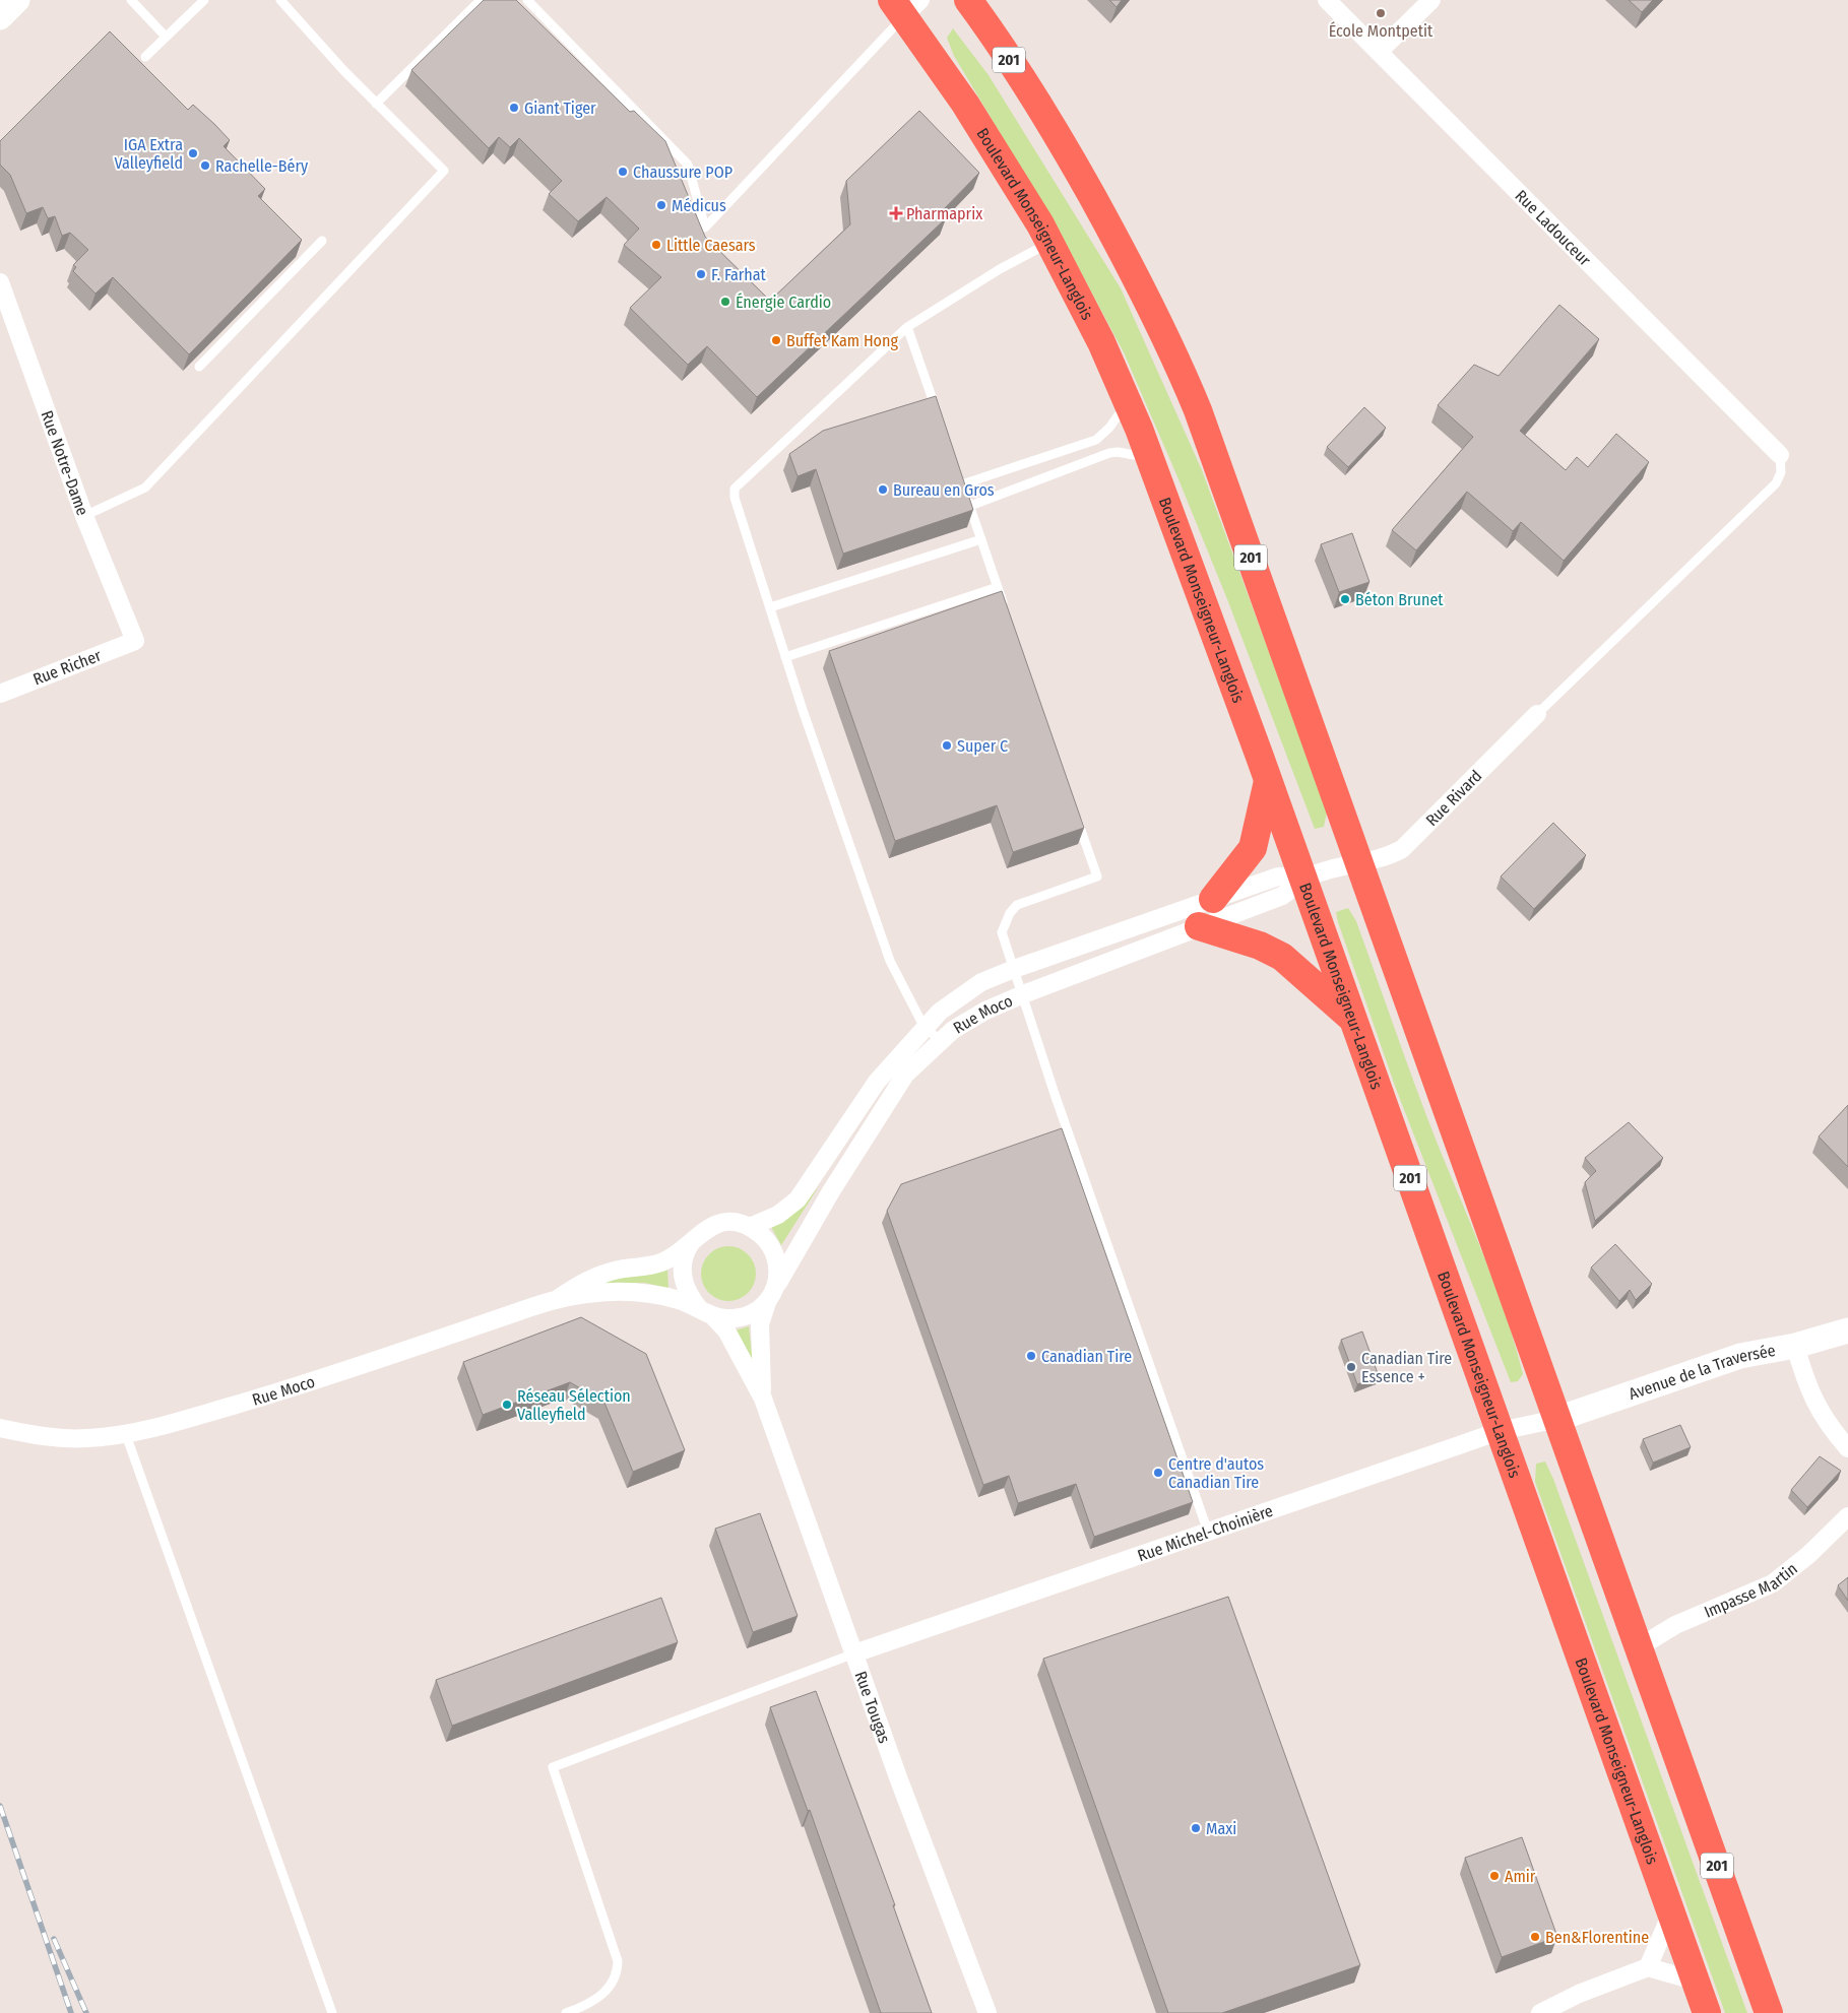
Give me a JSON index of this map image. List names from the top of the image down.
{
  "streets": {
    "highway": ["201", "Boulevard Monseigneur-Langlois"],
    "street": [
      "Rue Ladouceur",
      "Rue Notre-Dame",
      "Rue Richer",
      "Rue Rivard",
      "Rue Moco",
      "Avenue de la Traversée",
      "Rue Michel-Choinière",
      "Impasse Martin",
      "Rue Tougas"
    ]
  },
  "crossings": [
    ["201", "Rue Rivard"],
    ["201", "Rue Moco"],
    ["201", "Avenue de la Traversée"],
    ["201", "Rue Michel-Choinière"],
    ["201", "Impasse Martin"],
    ["Boulevard Monseigneur-Langlois", "Rue Moco"],
    ["Boulevard Monseigneur-Langlois", "Rue Michel-Choinière"],
    ["Rue Notre-Dame", "Rue Richer"],
    ["Rue Rivard", "Rue Moco"],
    ["Rue Moco", "Rue Tougas"],
    ["Avenue de la Traversée", "Rue Michel-Choinière"],
    ["Rue Michel-Choinière", "Rue Tougas"]
  ],
  "places": {
    "other": [
      "École Montpetit",
      "Giant Tiger",
      "IGA Extra Valleyfield",
      "Rachelle-Béry",
      "Chaussure POP",
      "Médicus",
      "Little Caesars",
      "F. Farhat",
      "Énergie Cardio",
      "Buffet Kam Hong",
      "Bureau en Gros",
      "Béton Brunet",
      "Super C",
      "Canadian Tire",
      "Canadian Tire Essence +",
      "Réseau Sélection Valleyfield",
      "Centre d'autos Canadian Tire",
      "Maxi",
      "Amir",
      "Ben&Florentine"
    ],
    "health": ["Pharmaprix"]
  }
}
